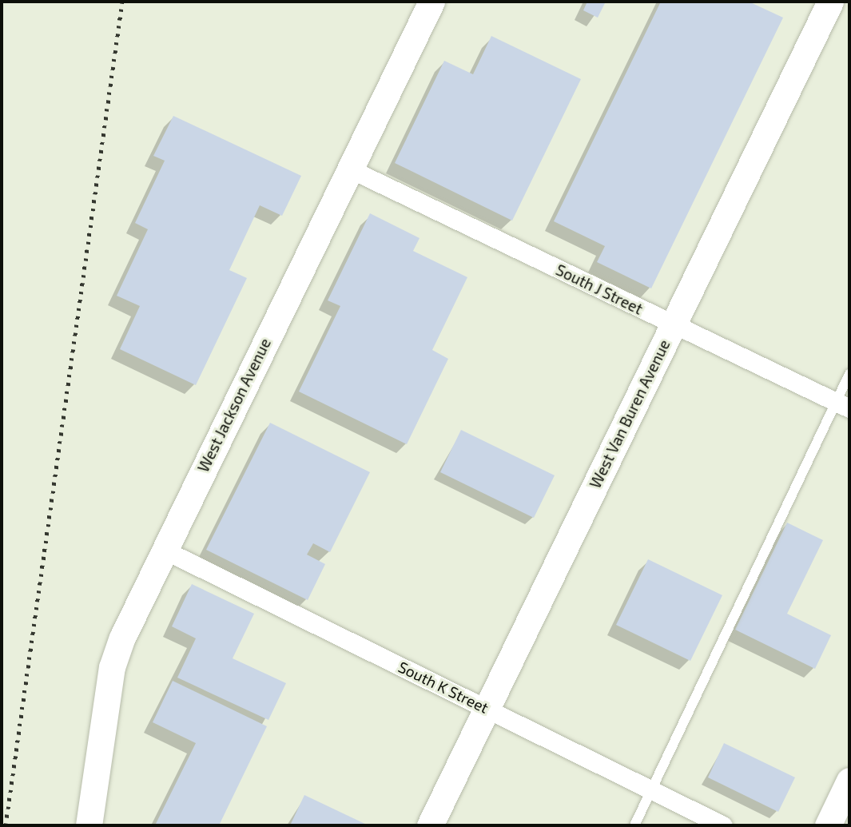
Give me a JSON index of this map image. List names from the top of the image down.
{
  "streets": {
    "street": [
      "South J Street",
      "West Jackson Avenue",
      "West Van Buren Avenue",
      "South K Street"
    ]
  },
  "crossings": [
    ["South J Street", "West Jackson Avenue"],
    ["South J Street", "West Van Buren Avenue"],
    ["West Jackson Avenue", "South K Street"],
    ["West Van Buren Avenue", "South K Street"]
  ]
}
